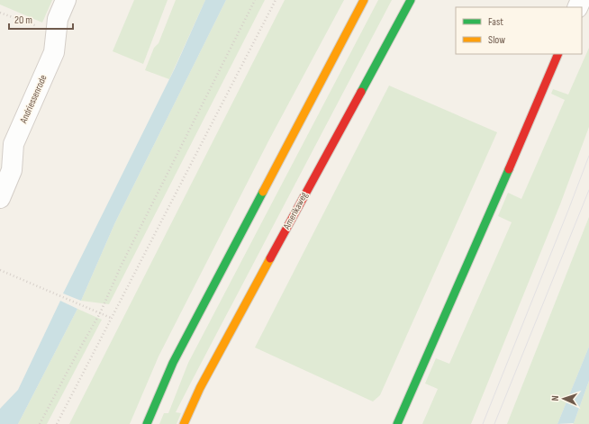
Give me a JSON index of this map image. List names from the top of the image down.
{
  "streets": {
    "main road": ["Amerikaweg"],
    "street": ["Andriessenrode"]
  },
  "legend": ["Fast", "Slow"],
  "scale_bar": "20 m",
  "north": "left"
}
